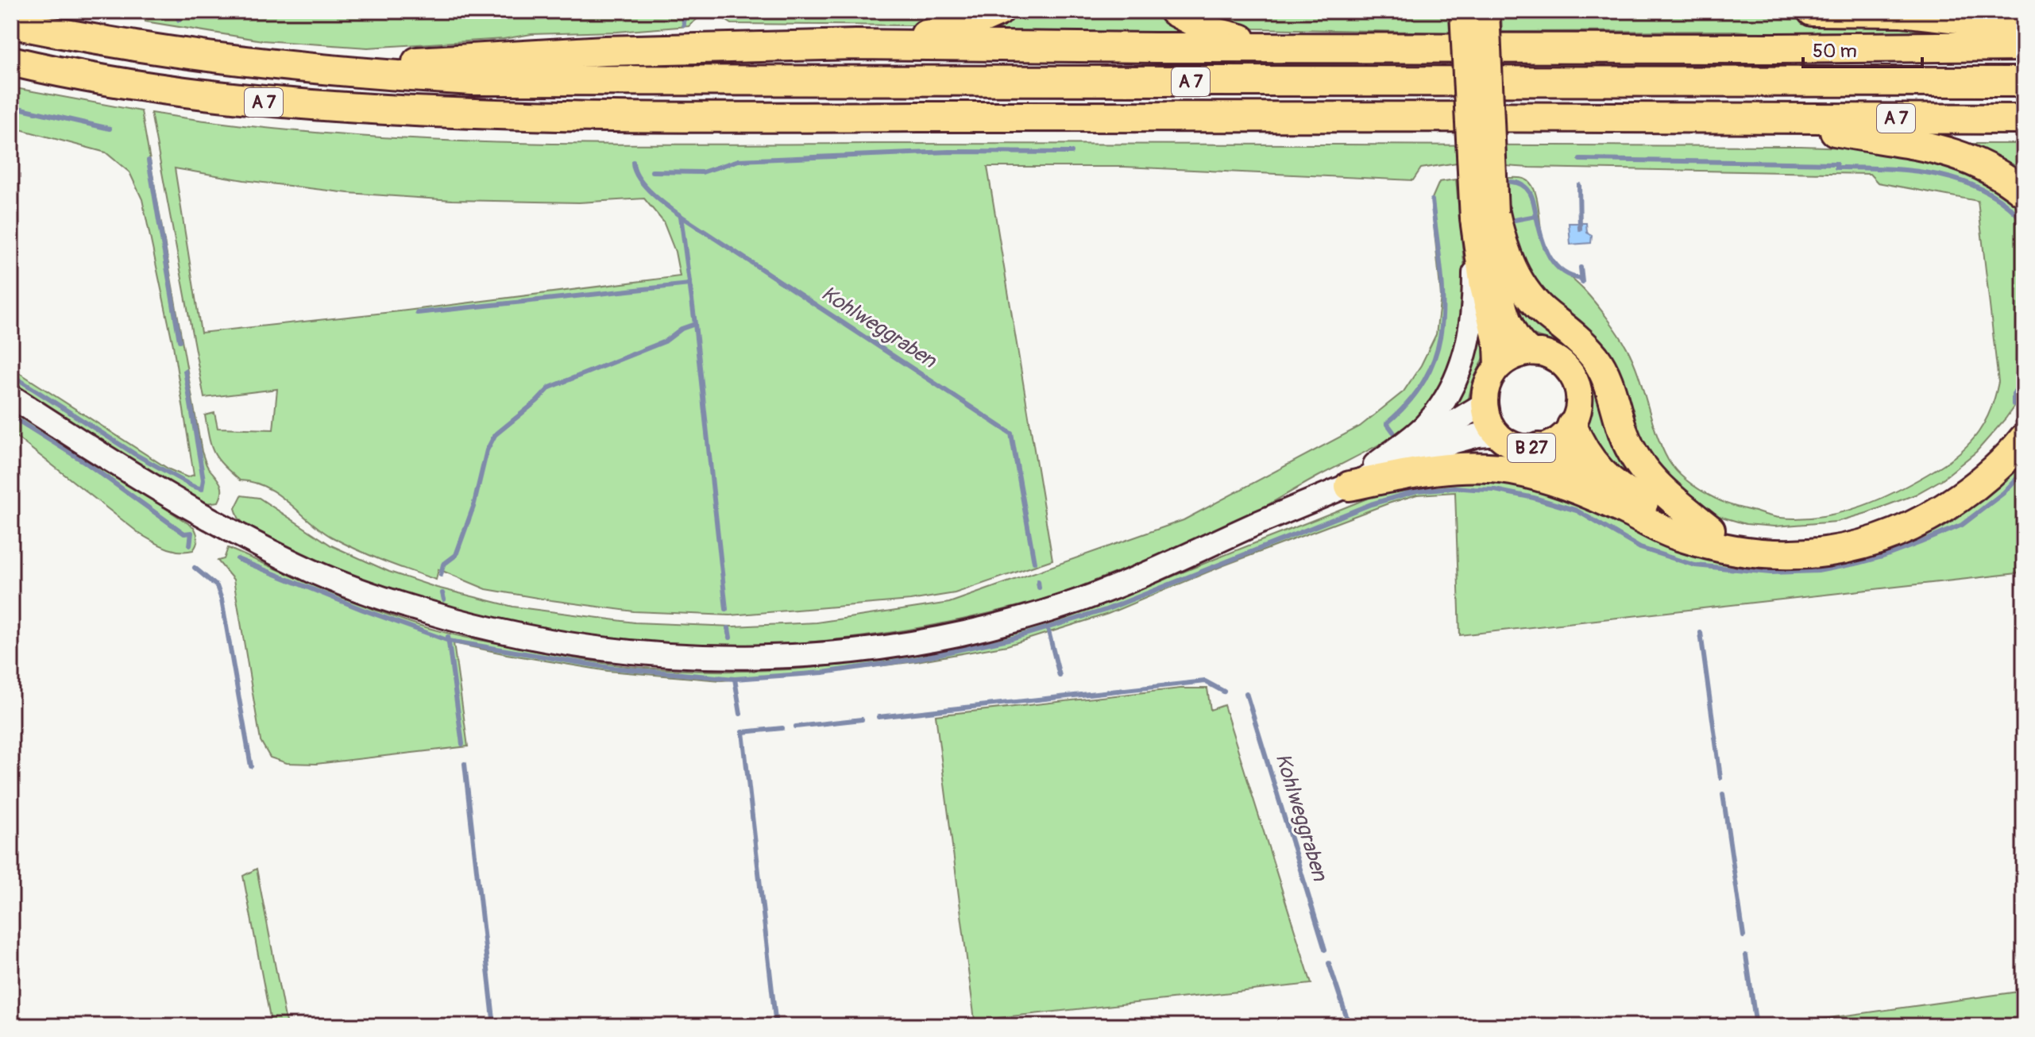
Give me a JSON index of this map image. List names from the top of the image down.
{
  "streets": {
    "highway": ["A 7"],
    "main road": ["B 27"]
  },
  "water": ["Kohlweggraben"],
  "scale_bar": "50 m"
}
